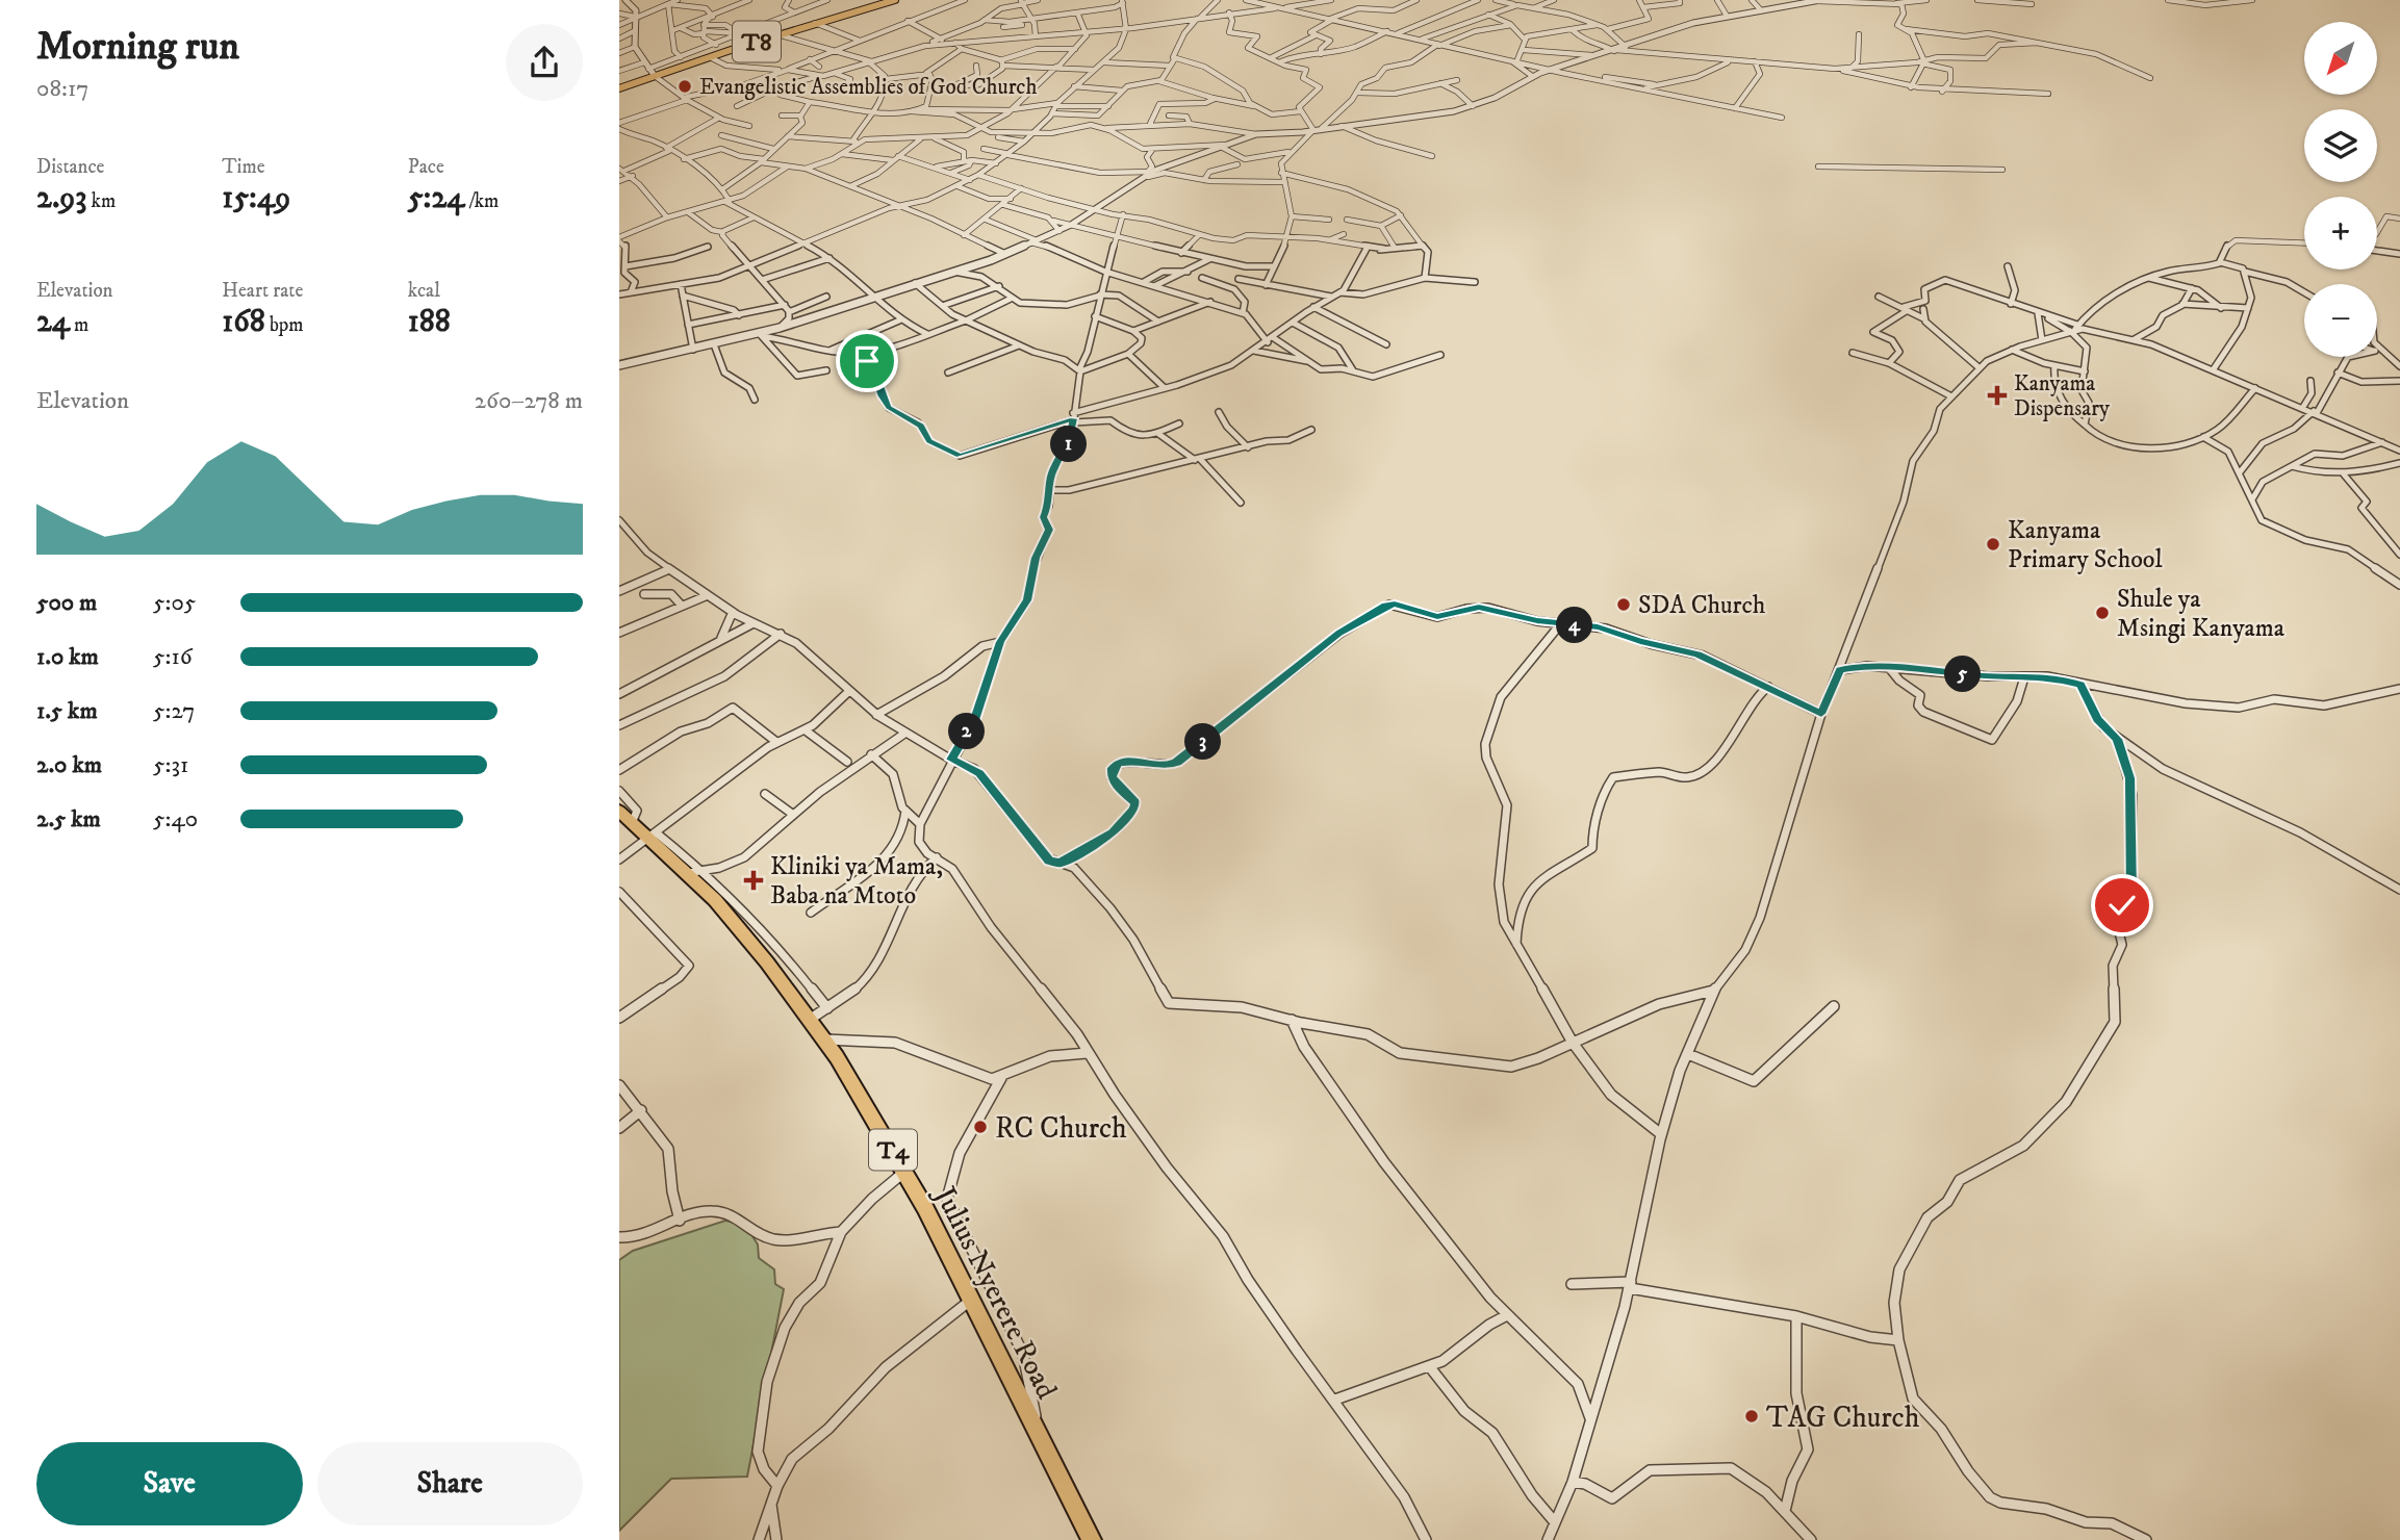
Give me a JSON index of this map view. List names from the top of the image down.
{
  "streets": {
    "highway": ["T4", "Julius Nyerere Road"],
    "main road": ["T8"]
  },
  "places": {
    "other": [
      "Evangelistic Assemblies of God Church",
      "Kanyama Primary School",
      "SDA Church",
      "Shule ya Msingi Kanyama",
      "RC Church",
      "TAG Church"
    ],
    "health": ["Kanyama Dispensary", "Kliniki ya Mama, Baba na Mtoto"]
  },
  "north": "bottom left",
  "page": {
    "heading": ["Morning run", "08:17"],
    "map_buttons": ["+", "−"],
    "stats": [
      ["Distance", "2.93 km"],
      ["Time", "15:49"],
      ["Pace", "5:24 /km"],
      ["Elevation", "24 m"],
      ["Heart rate", "168 bpm"],
      ["kcal", "188"]
    ],
    "chart": ["Elevation", "260–278 m"],
    "pins": [
      "1",
      "4",
      "5",
      "2",
      "3"
    ],
    "list": [
      {
        "name": "500 m",
        "note": "5:05"
      },
      {
        "name": "1.0 km",
        "note": "5:16"
      },
      {
        "name": "1.5 km",
        "note": "5:27"
      },
      {
        "name": "2.0 km",
        "note": "5:31"
      },
      {
        "name": "2.5 km",
        "note": "5:40"
      }
    ],
    "buttons": ["Save", "Share"]
  }
}
